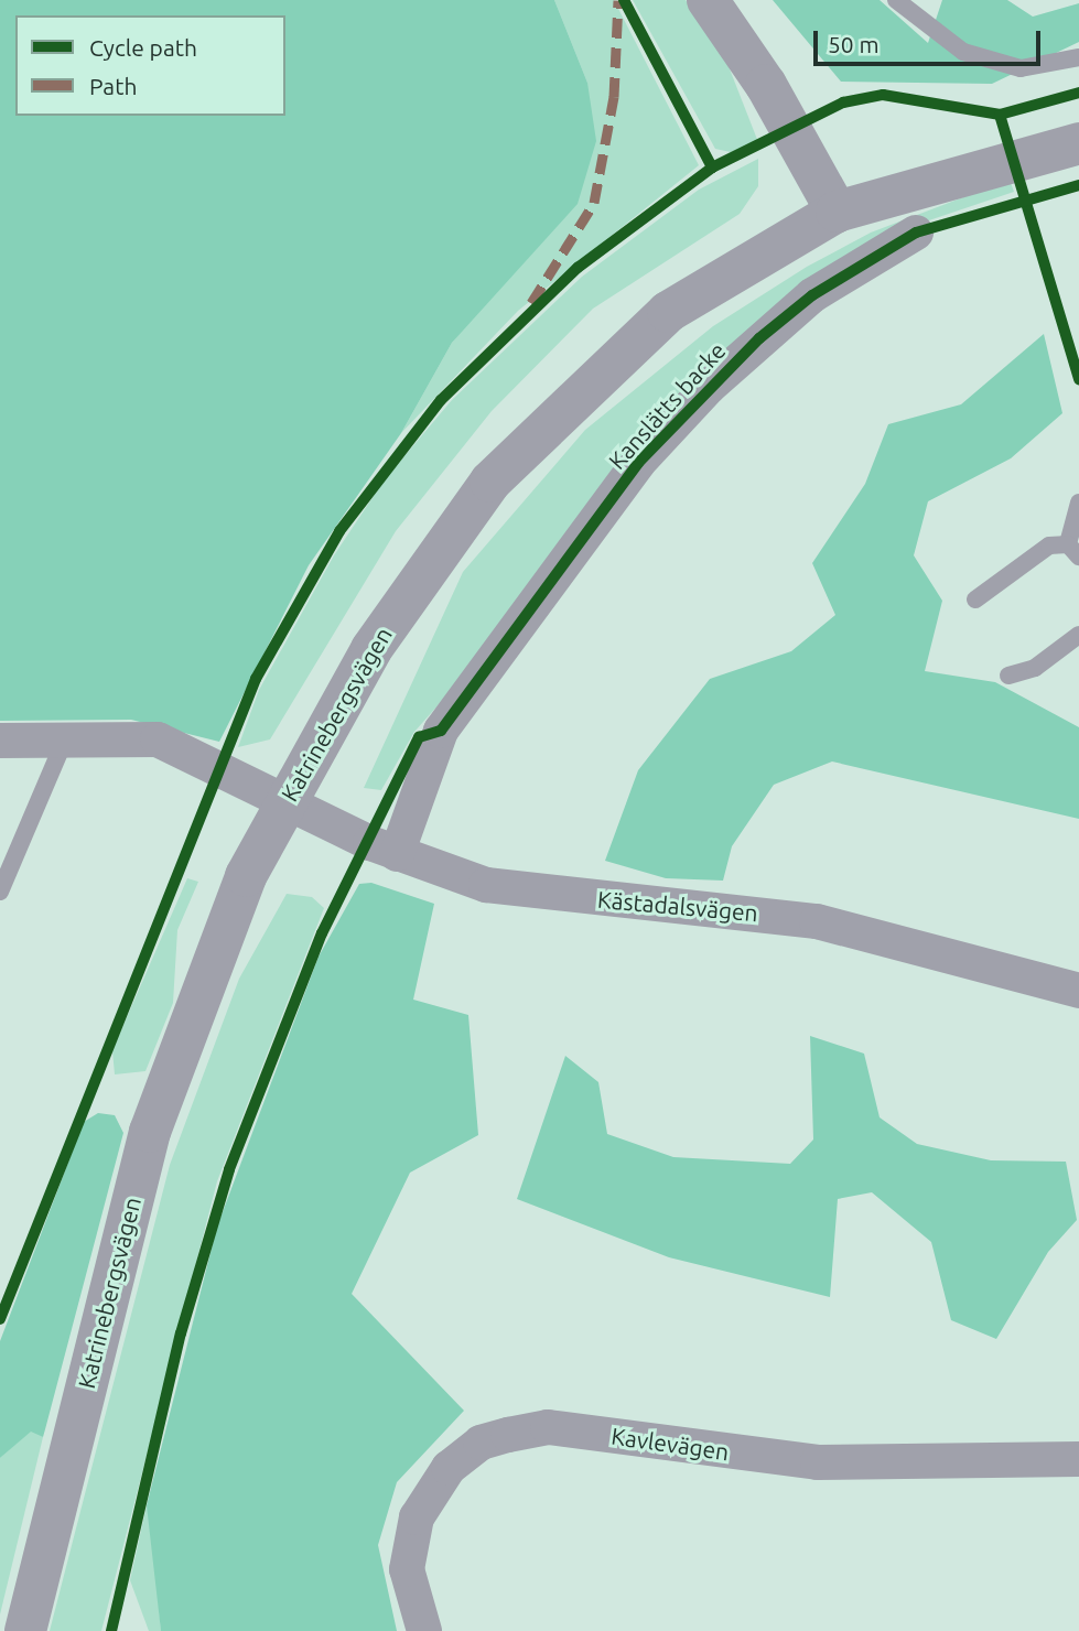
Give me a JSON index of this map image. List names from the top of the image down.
{
  "streets": {
    "street": [
      "Kanslätts backe",
      "Katrinebergsvägen",
      "Kästadalsvägen",
      "Kavlevägen"
    ]
  },
  "crossings": [
    ["Kanslätts backe", "Kästadalsvägen"],
    ["Katrinebergsvägen", "Kästadalsvägen"]
  ],
  "legend": ["Cycle path", "Path"],
  "scale_bar": "50 m"
}
